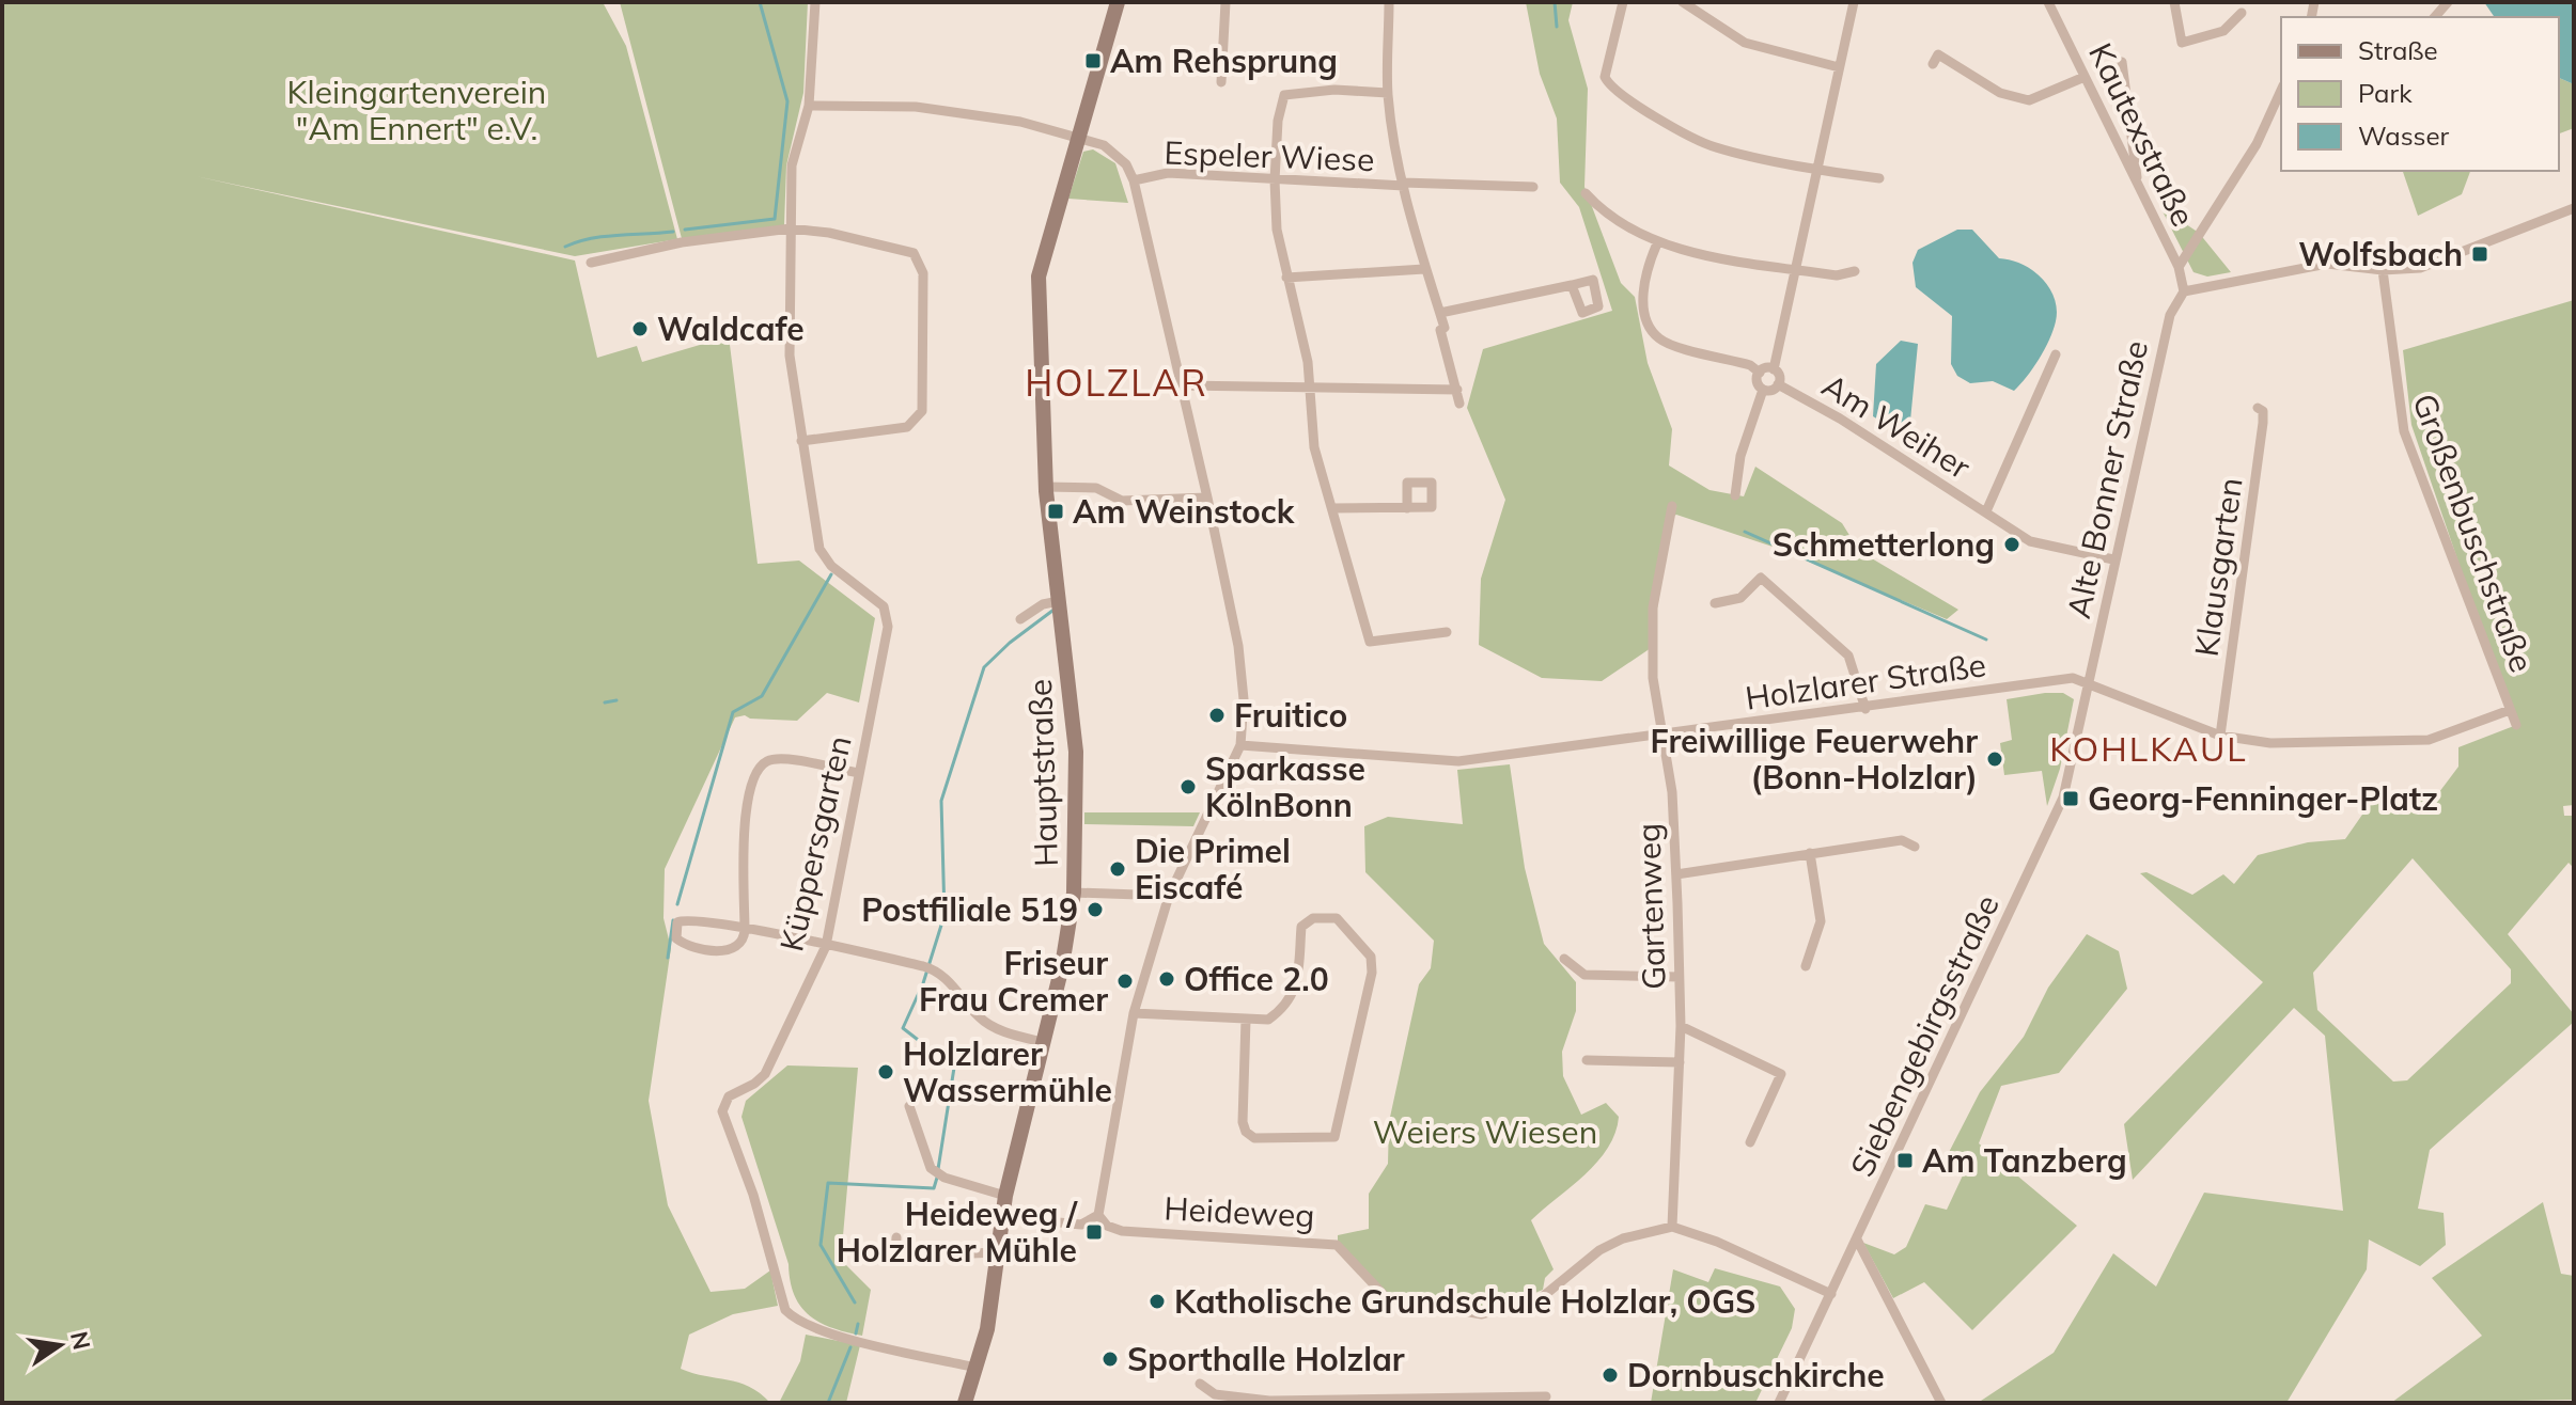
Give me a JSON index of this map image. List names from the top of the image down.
{
  "streets": {
    "main road": ["Hauptstraße"],
    "street": [
      "Kautexstraße",
      "Espeler Wiese",
      "Am Weiher",
      "Alte Bonner Straße",
      "Großenbuschstraße",
      "Klausgarten",
      "Holzlarer Straße",
      "Küppersgarten",
      "Gartenweg",
      "Siebengebirgsstraße",
      "Heideweg"
    ]
  },
  "crossings": [
    ["Kautexstraße", "Alte Bonner Straße"],
    ["Am Weiher", "Alte Bonner Straße"],
    ["Alte Bonner Straße", "Großenbuschstraße"],
    ["Alte Bonner Straße", "Holzlarer Straße"],
    ["Alte Bonner Straße", "Siebengebirgsstraße"],
    ["Großenbuschstraße", "Klausgarten"],
    ["Großenbuschstraße", "Holzlarer Straße"],
    ["Großenbuschstraße", "Siebengebirgsstraße"],
    ["Holzlarer Straße", "Gartenweg"],
    ["Holzlarer Straße", "Siebengebirgsstraße"],
    ["Hauptstraße", "Küppersgarten"],
    ["Gartenweg", "Heideweg"]
  ],
  "districts": ["HOLZLAR", "KOHLKAUL"],
  "parks": ["Kleingartenverein \"Am Ennert\" e.V.", "Weiers Wiesen"],
  "places": {
    "transit": [
      "Am Rehsprung",
      "Wolfsbach",
      "Am Weinstock",
      "Georg-Fenninger-Platz",
      "Am Tanzberg",
      "Heideweg / Holzlarer Mühle"
    ],
    "other": [
      "Waldcafe",
      "Schmetterlong",
      "Fruitico",
      "Freiwillige Feuerwehr (Bonn-Holzlar)",
      "Sparkasse KölnBonn",
      "Die Primel Eiscafé",
      "Postfiliale 519",
      "Office 2.0",
      "Friseur Frau Cremer",
      "Holzlarer Wassermühle",
      "Katholische Grundschule Holzlar, OGS",
      "Sporthalle Holzlar",
      "Dornbuschkirche"
    ]
  },
  "legend": ["Straße", "Park", "Wasser"],
  "north": "right"
}
